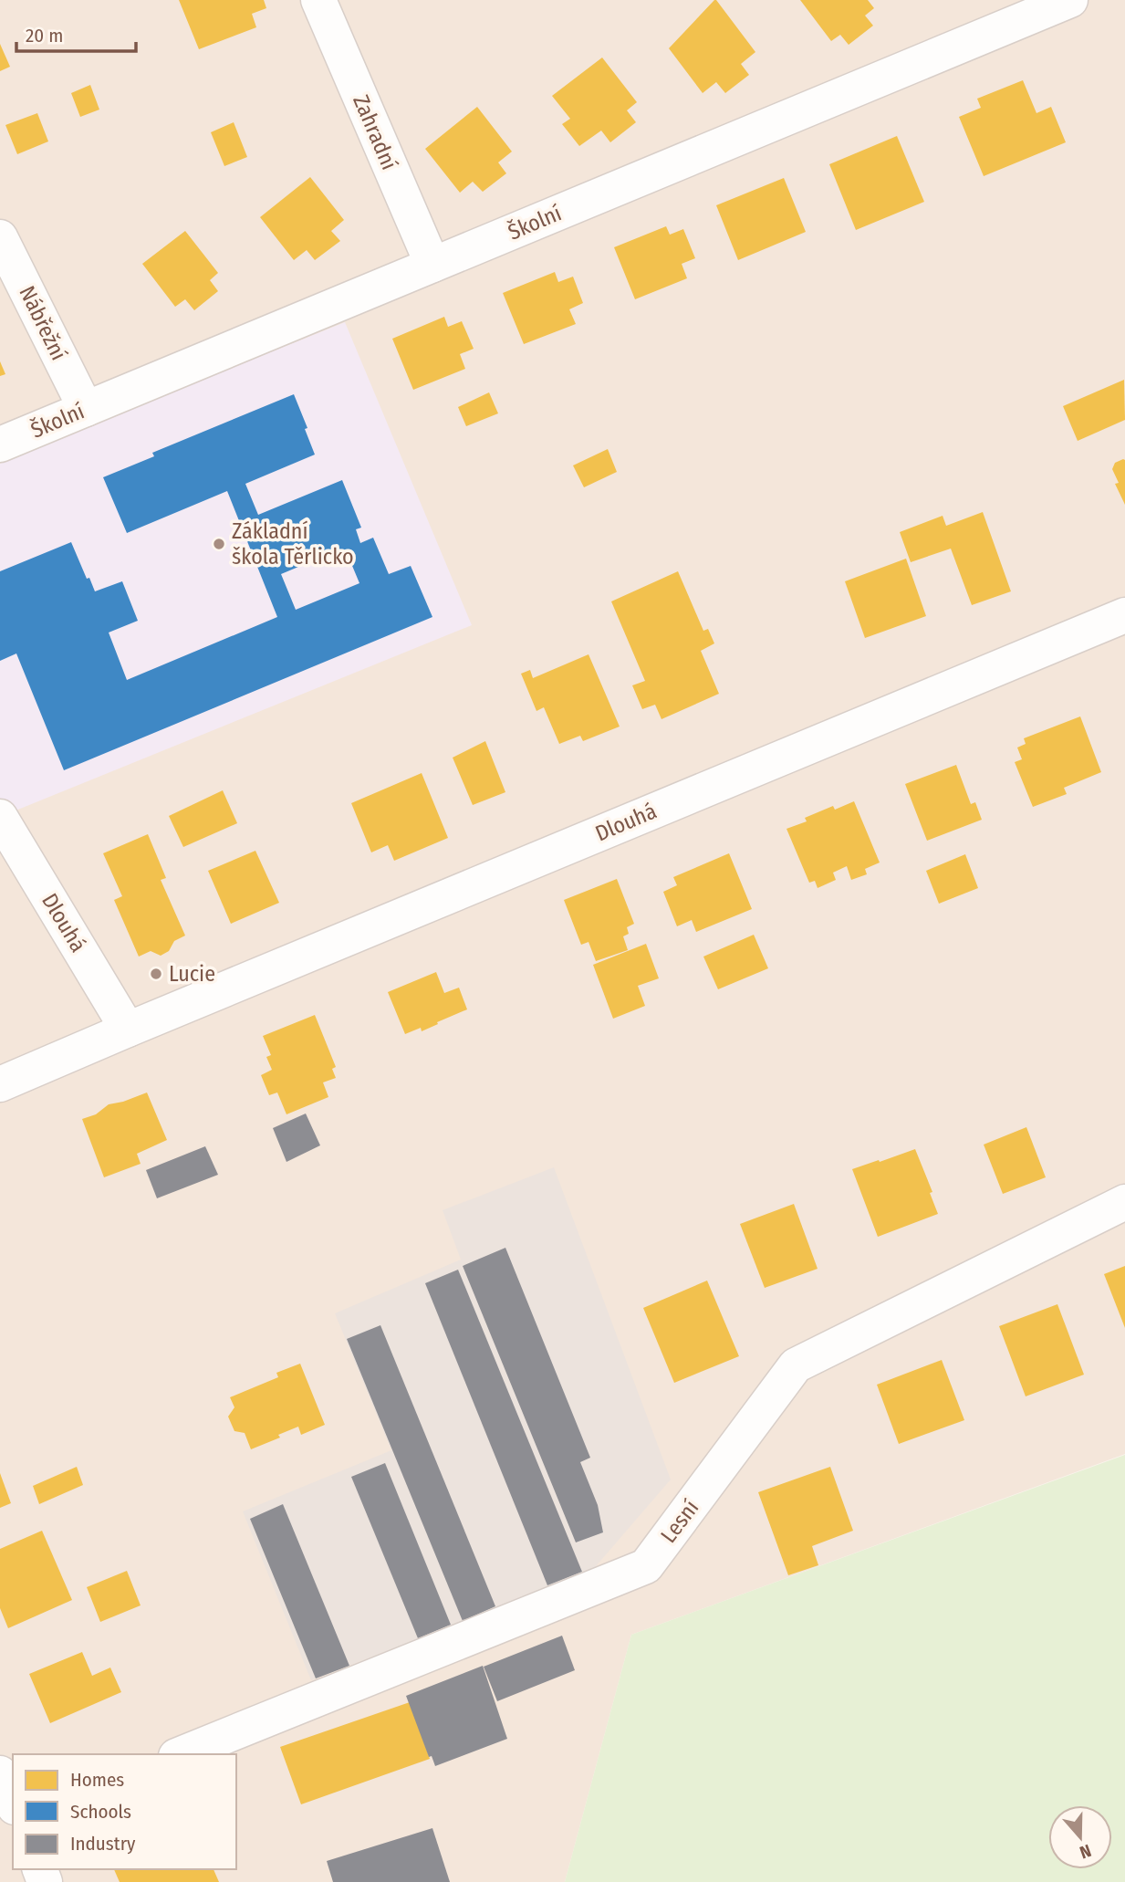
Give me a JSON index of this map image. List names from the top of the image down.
{
  "streets": {
    "street": [
      "Zahradní",
      "Školní",
      "Nábřežní",
      "Dlouhá",
      "Lesní"
    ]
  },
  "crossings": [
    ["Zahradní", "Školní"],
    ["Školní", "Nábřežní"]
  ],
  "places": ["Základní škola Těrlicko", "Lucie"],
  "legend": ["Homes", "Schools", "Industry"],
  "scale_bar": "20 m",
  "north": "bottom"
}
